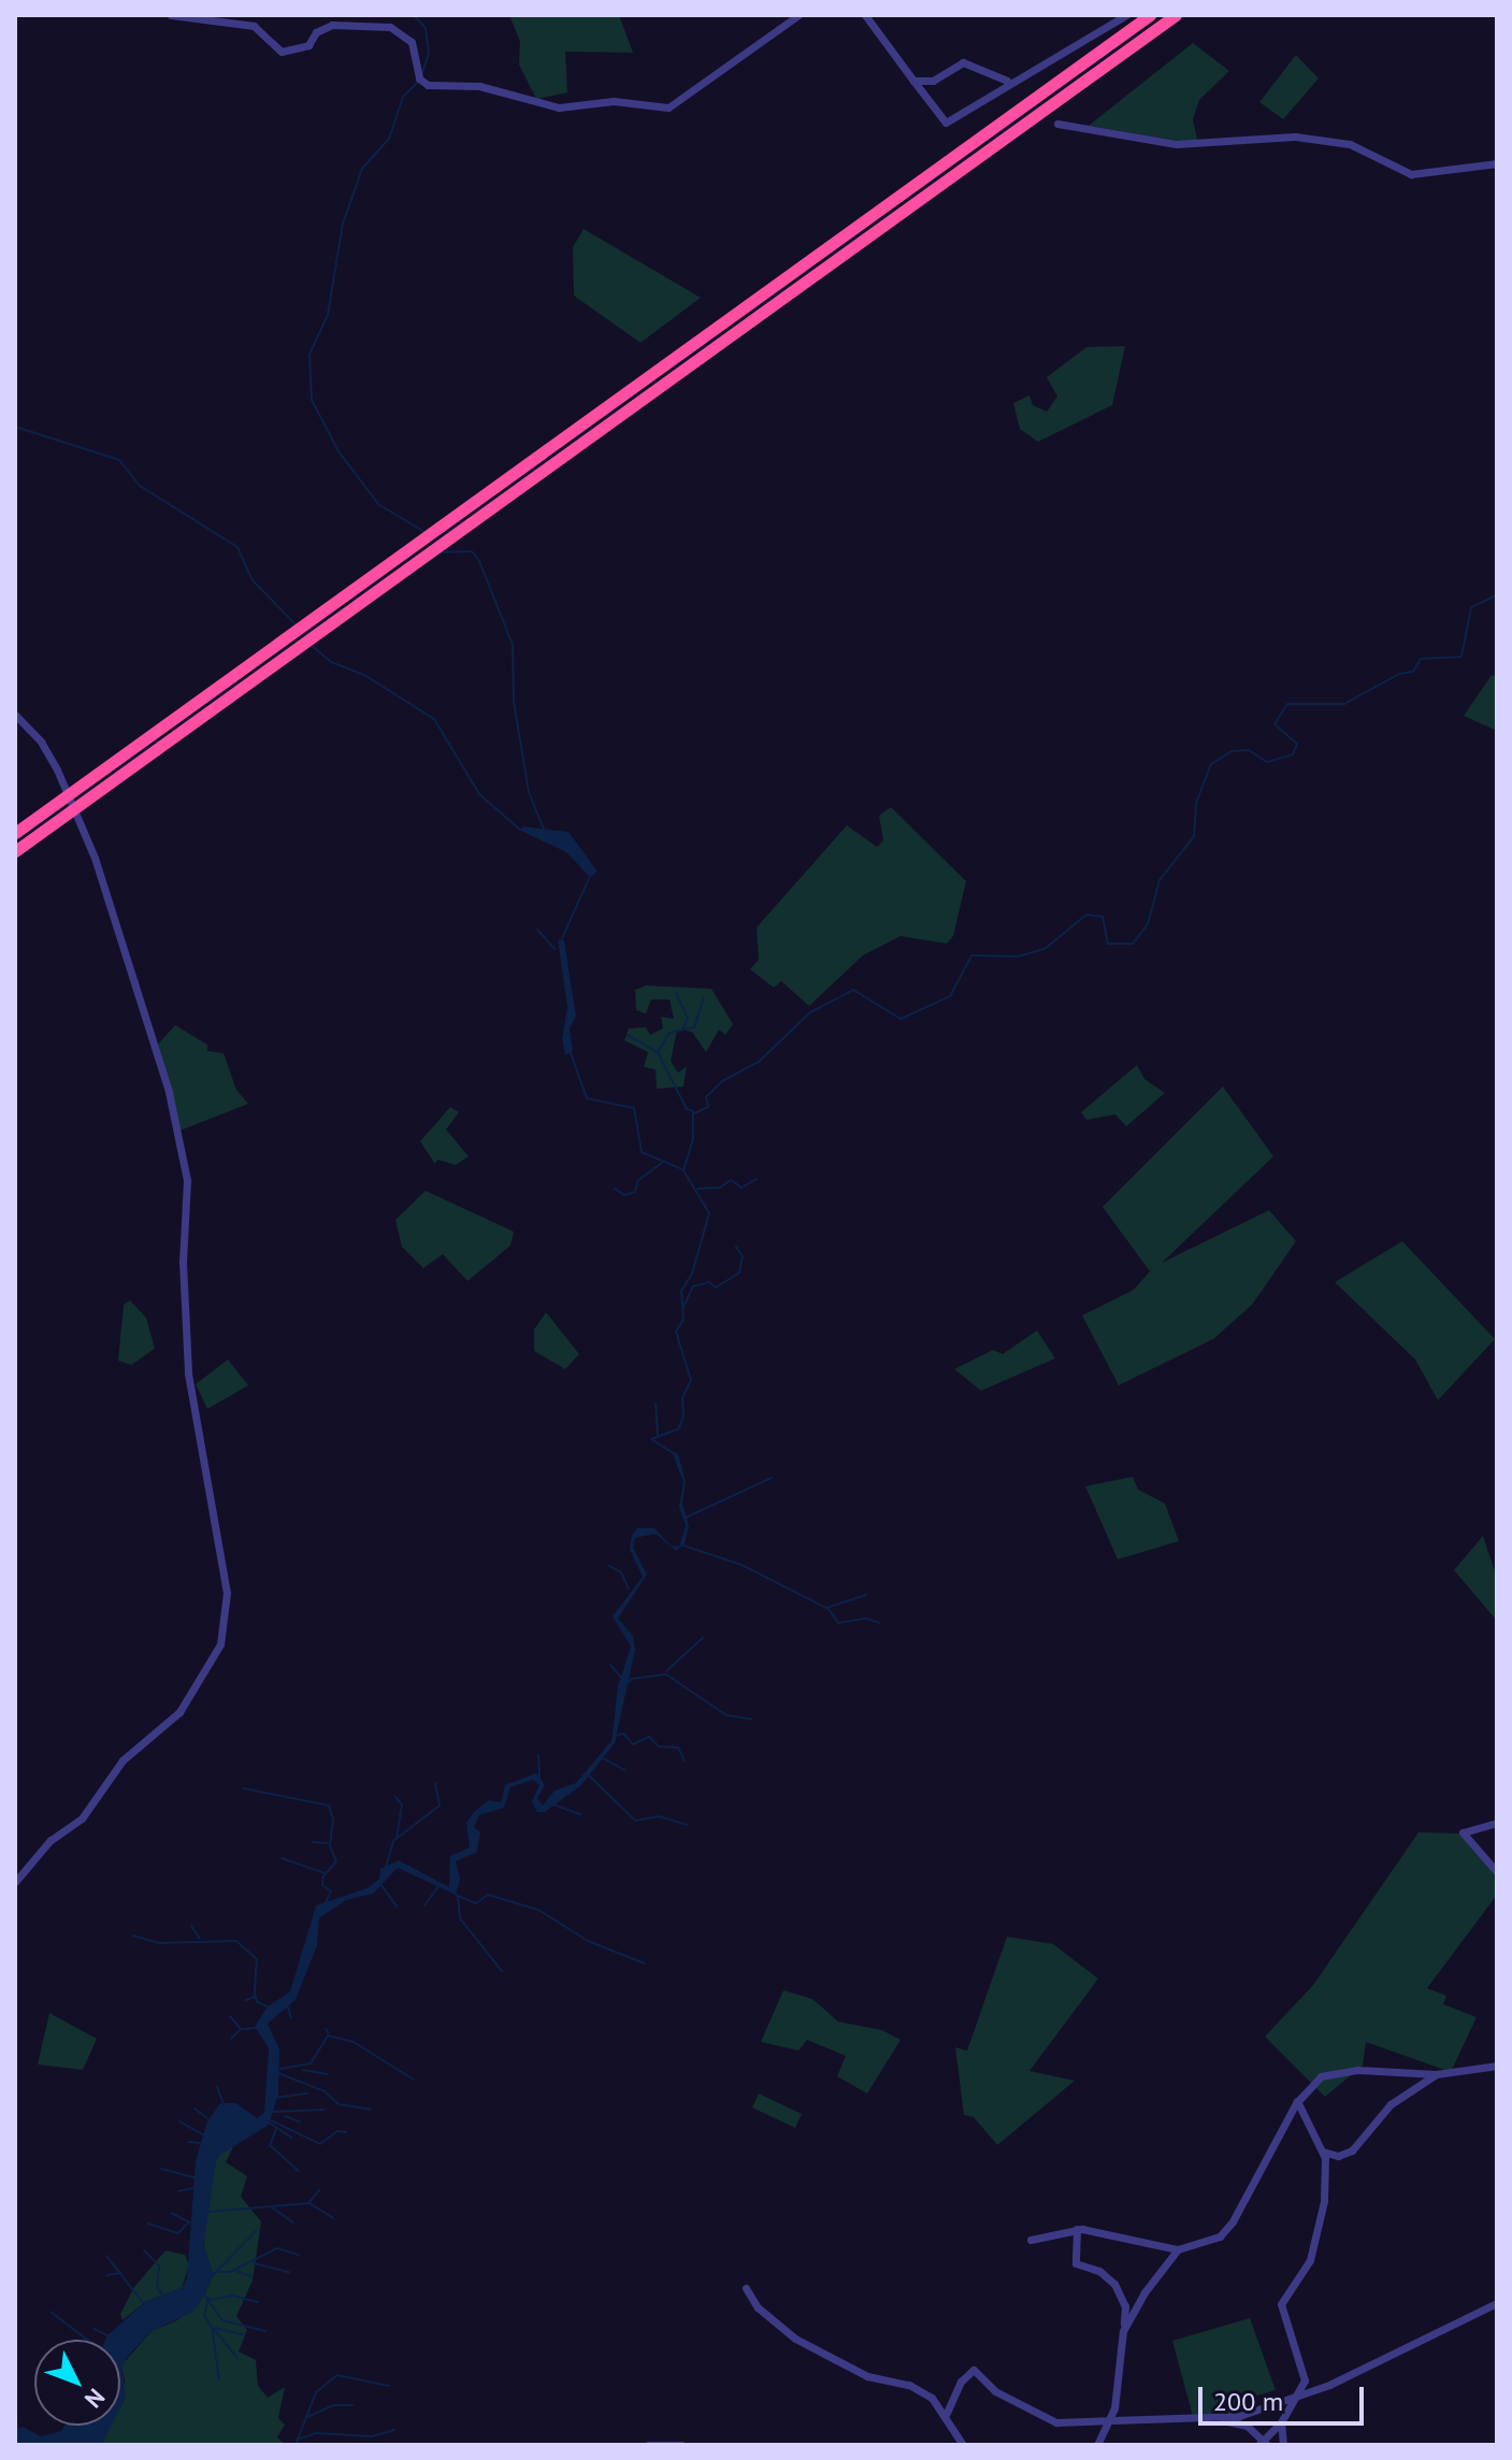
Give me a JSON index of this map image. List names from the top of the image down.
{
  "scale_bar": "200 m",
  "north": "bottom right"
}
